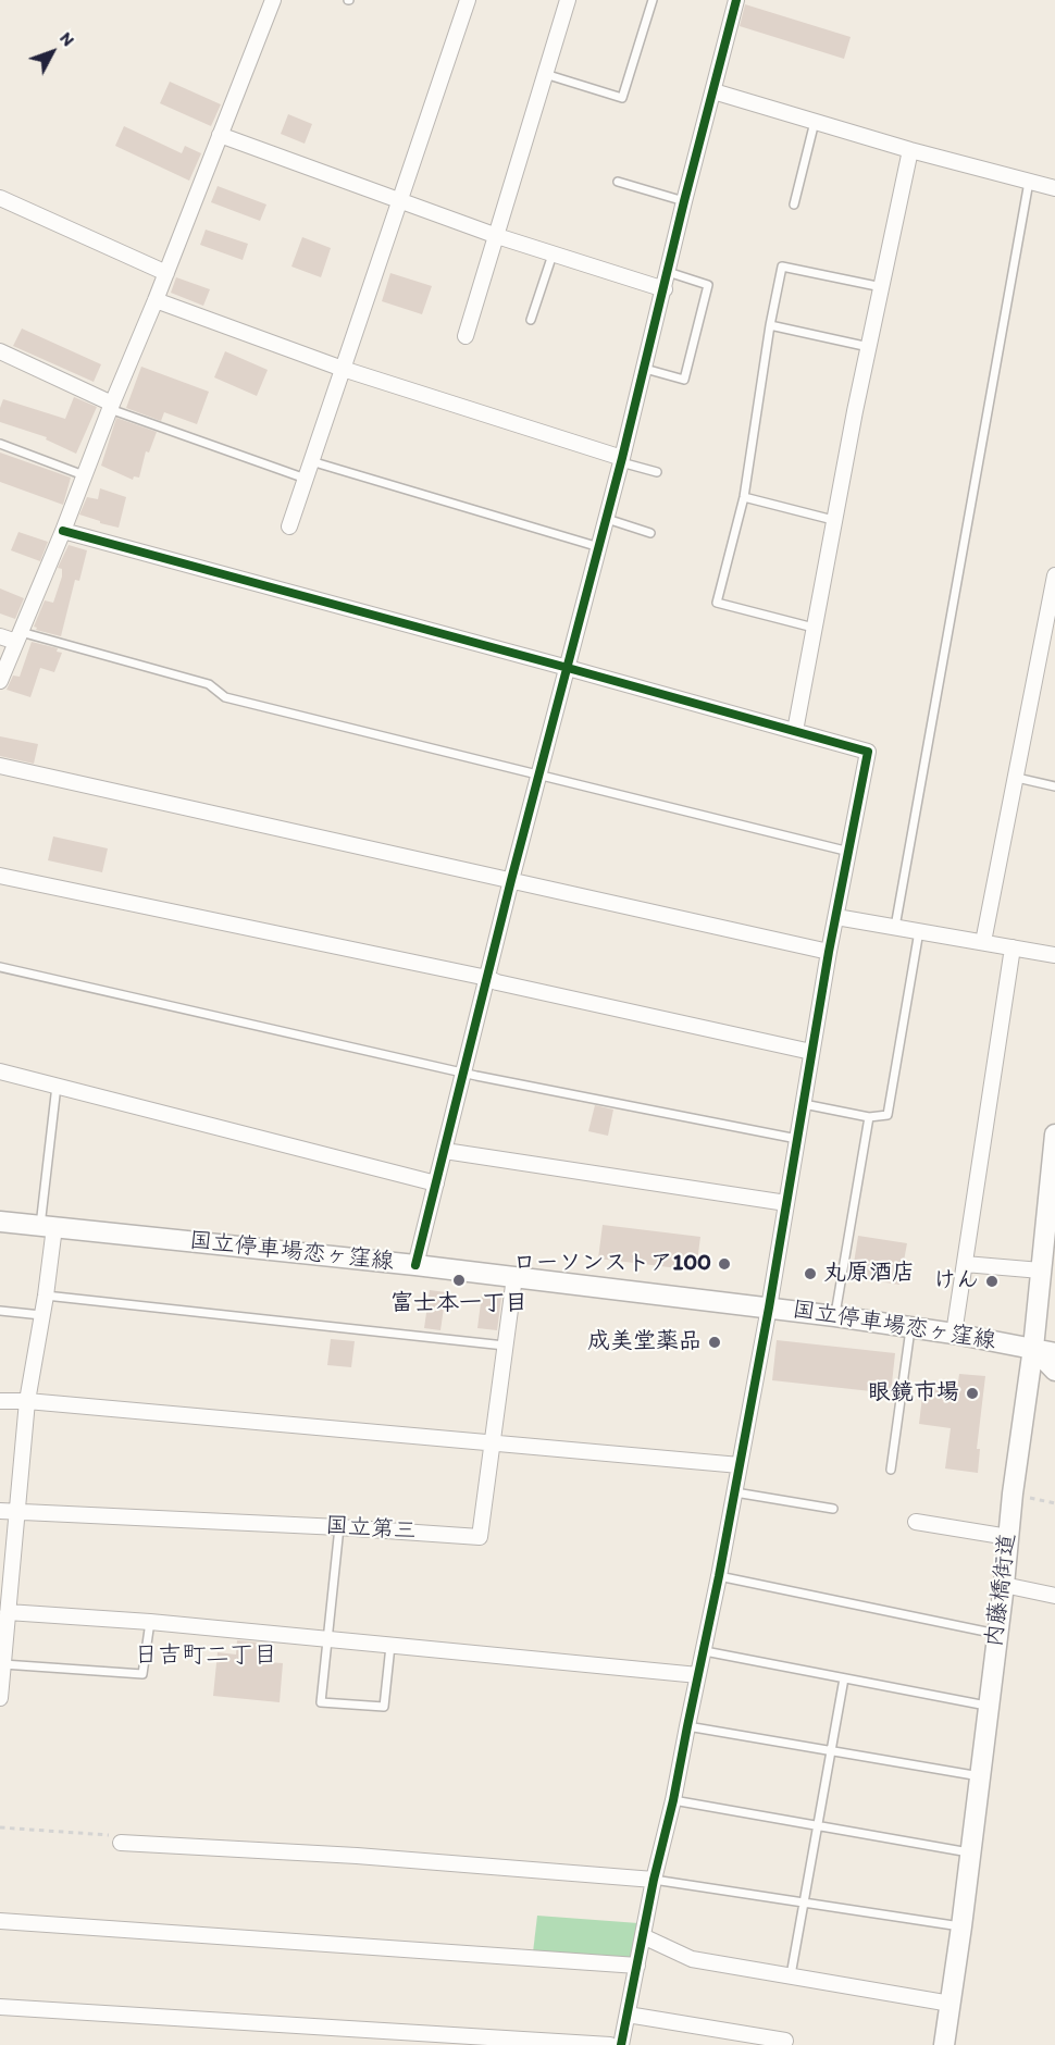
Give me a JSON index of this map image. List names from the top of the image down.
{
  "streets": {
    "main road": ["国立停車場恋ヶ窪線", "内藤橋街道"],
    "street": ["国立第三"]
  },
  "crossings": [
    ["国立停車場恋ヶ窪線", "国立第三"],
    ["国立停車場恋ヶ窪線", "内藤橋街道"]
  ],
  "districts": ["日吉町二丁目"],
  "places": [
    "ローソンストア100",
    "丸原酒店",
    "富士本一丁目",
    "けん",
    "成美堂薬品",
    "眼鏡市場"
  ],
  "north": "top right"
}
